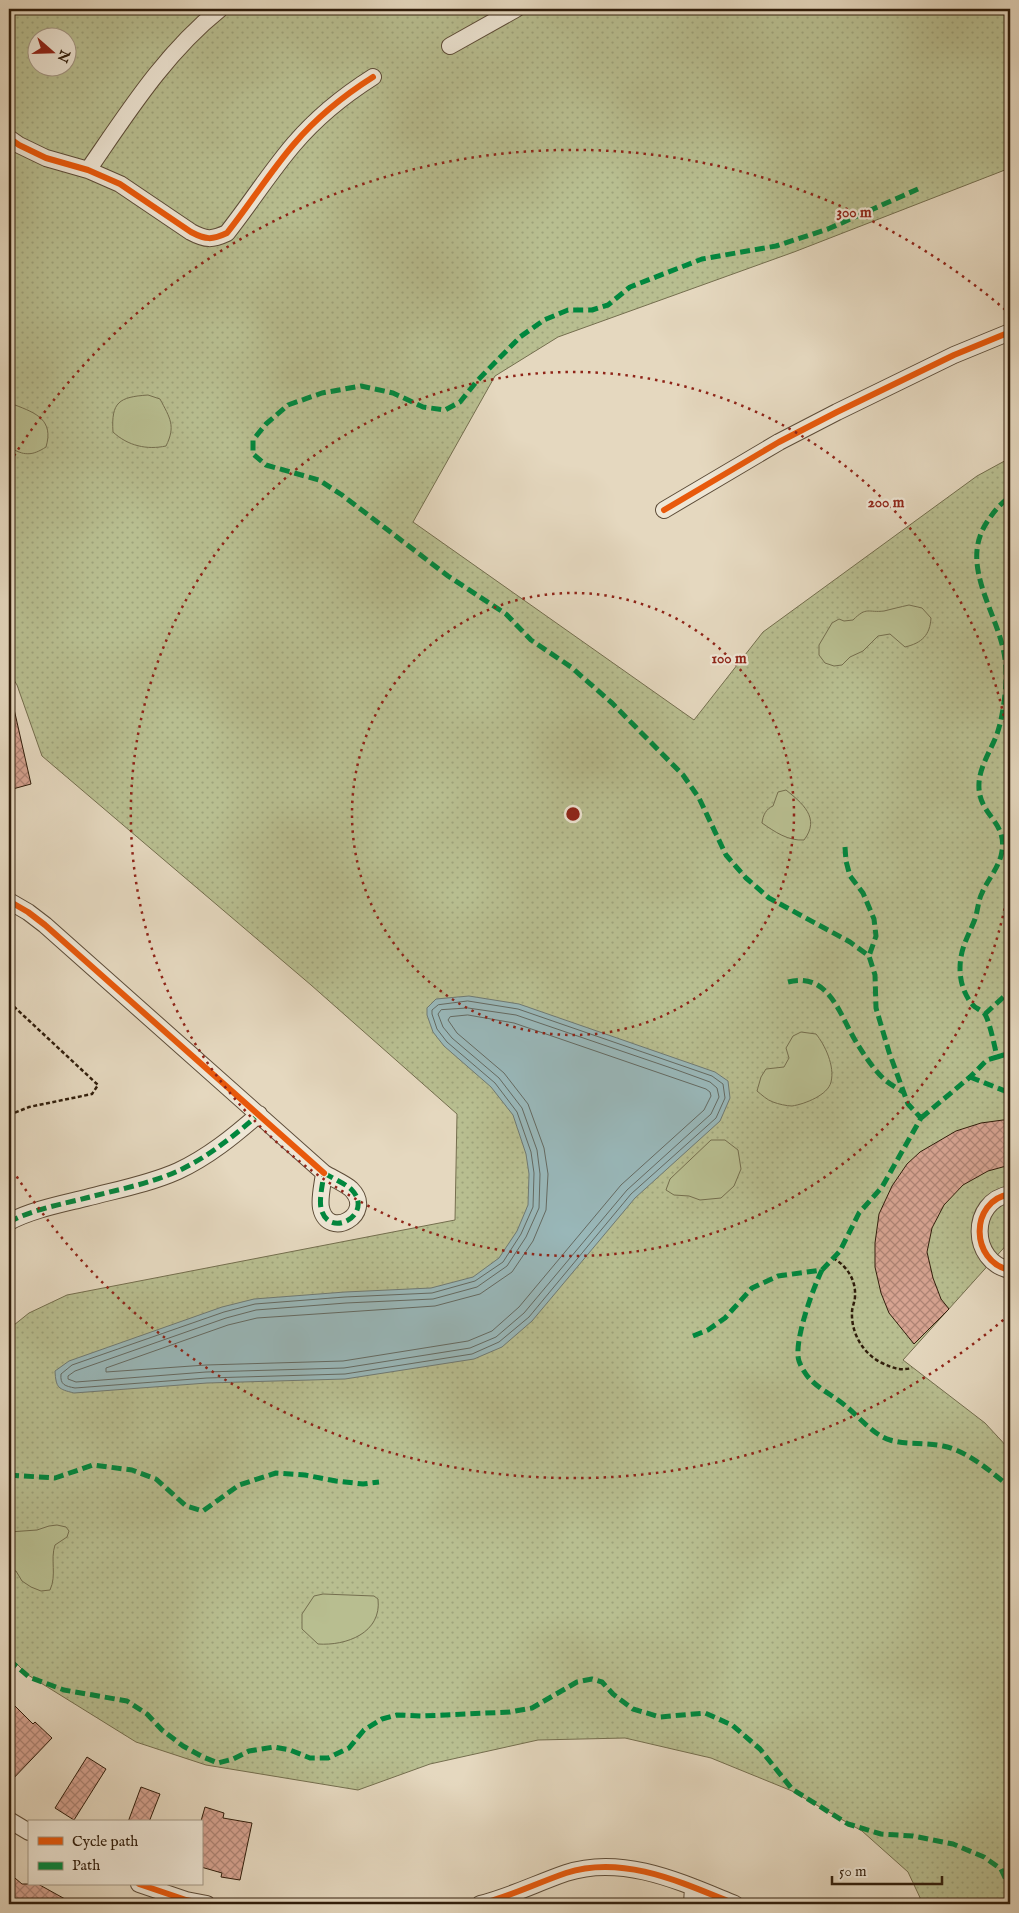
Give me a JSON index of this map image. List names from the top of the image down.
{
  "legend": ["Cycle path", "Path"],
  "scale_bar": "50 m",
  "north": "right",
  "rings": ["300 m", "200 m", "100 m"]
}
